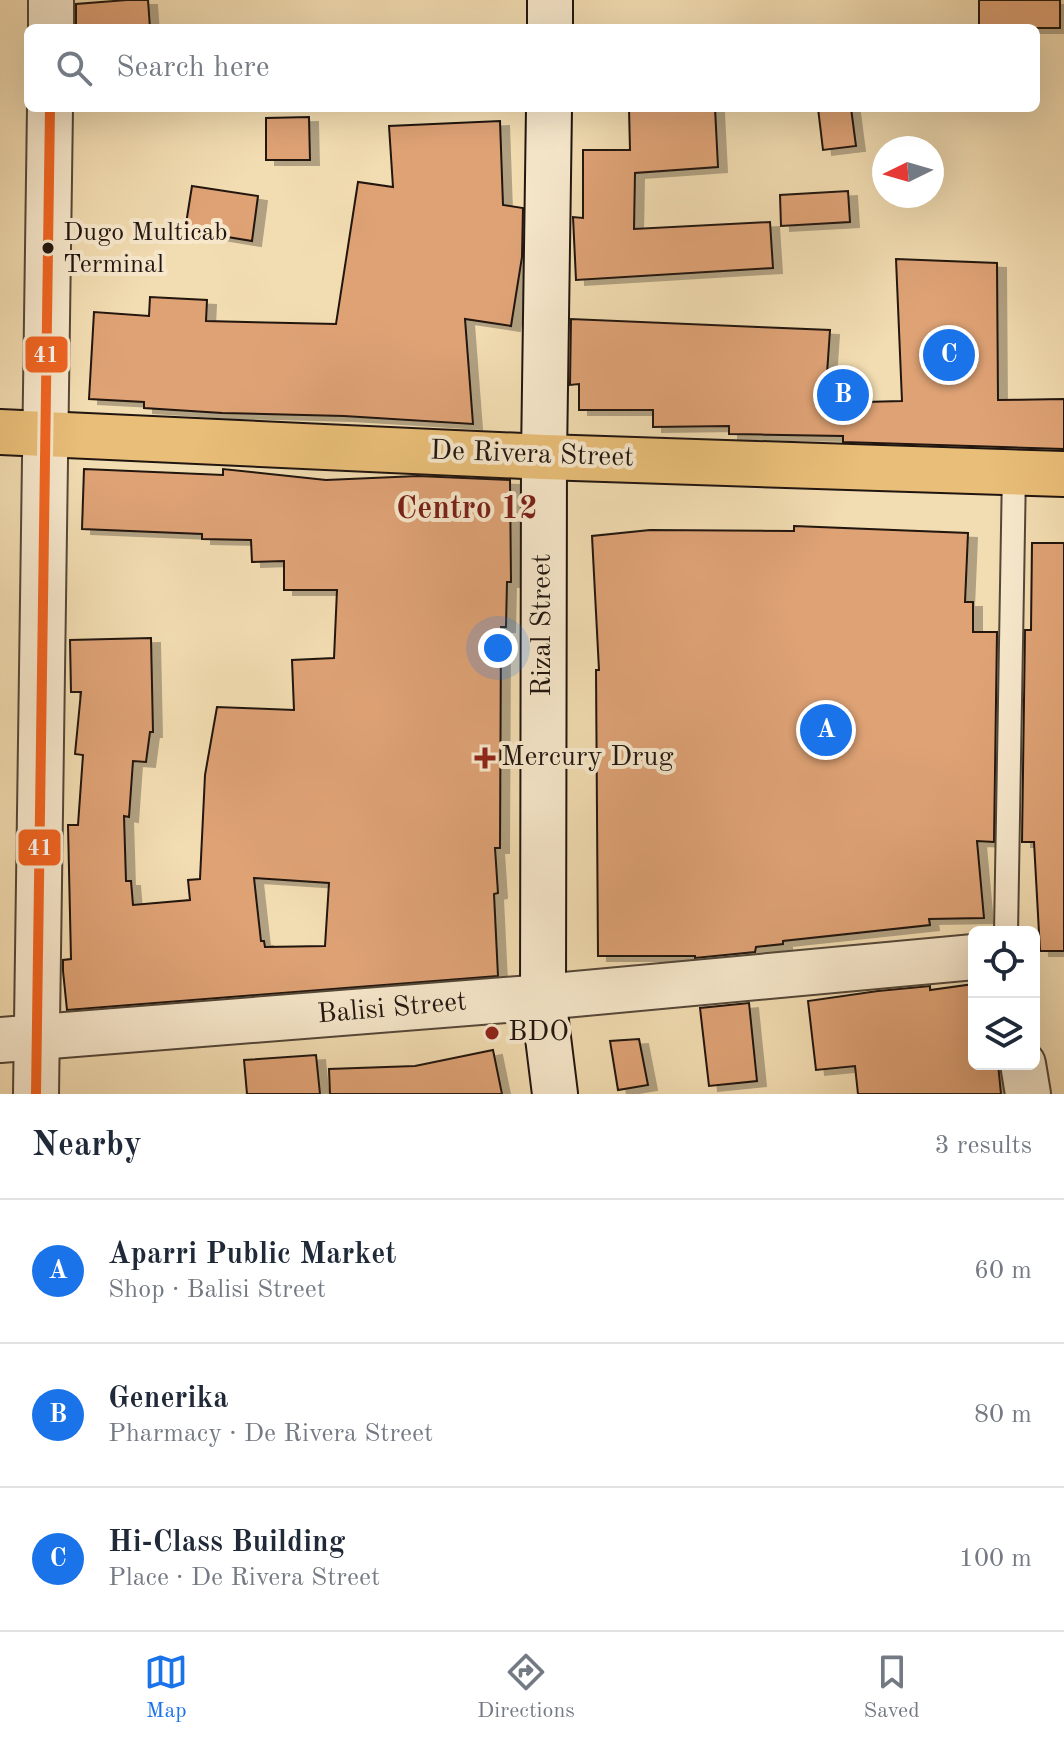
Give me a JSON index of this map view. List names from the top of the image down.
{
  "streets": {
    "main road": ["De Rivera Street"],
    "street": ["Rizal Street", "Balisi Street"]
  },
  "crossings": [
    ["De Rivera Street", "Rizal Street"],
    ["Rizal Street", "Balisi Street"]
  ],
  "districts": ["Centro 12"],
  "places": {
    "other": ["Dugo Multicab Terminal", "BDO"],
    "health": ["Mercury Drug"]
  },
  "lines": ["transit line 41"],
  "north": "left",
  "page": {
    "search": "Search here",
    "pins": ["C", "B", "A"],
    "heading": ["Nearby", "3 results"],
    "list": [
      {
        "mark": "A",
        "name": "Aparri Public Market",
        "note": "Shop · Balisi Street",
        "value": "60 m"
      },
      {
        "mark": "B",
        "name": "Generika",
        "note": "Pharmacy · De Rivera Street",
        "value": "80 m"
      },
      {
        "mark": "C",
        "name": "Hi-Class Building",
        "note": "Place · De Rivera Street",
        "value": "100 m"
      }
    ],
    "nav": ["Map", "Directions", "Saved"]
  }
}
